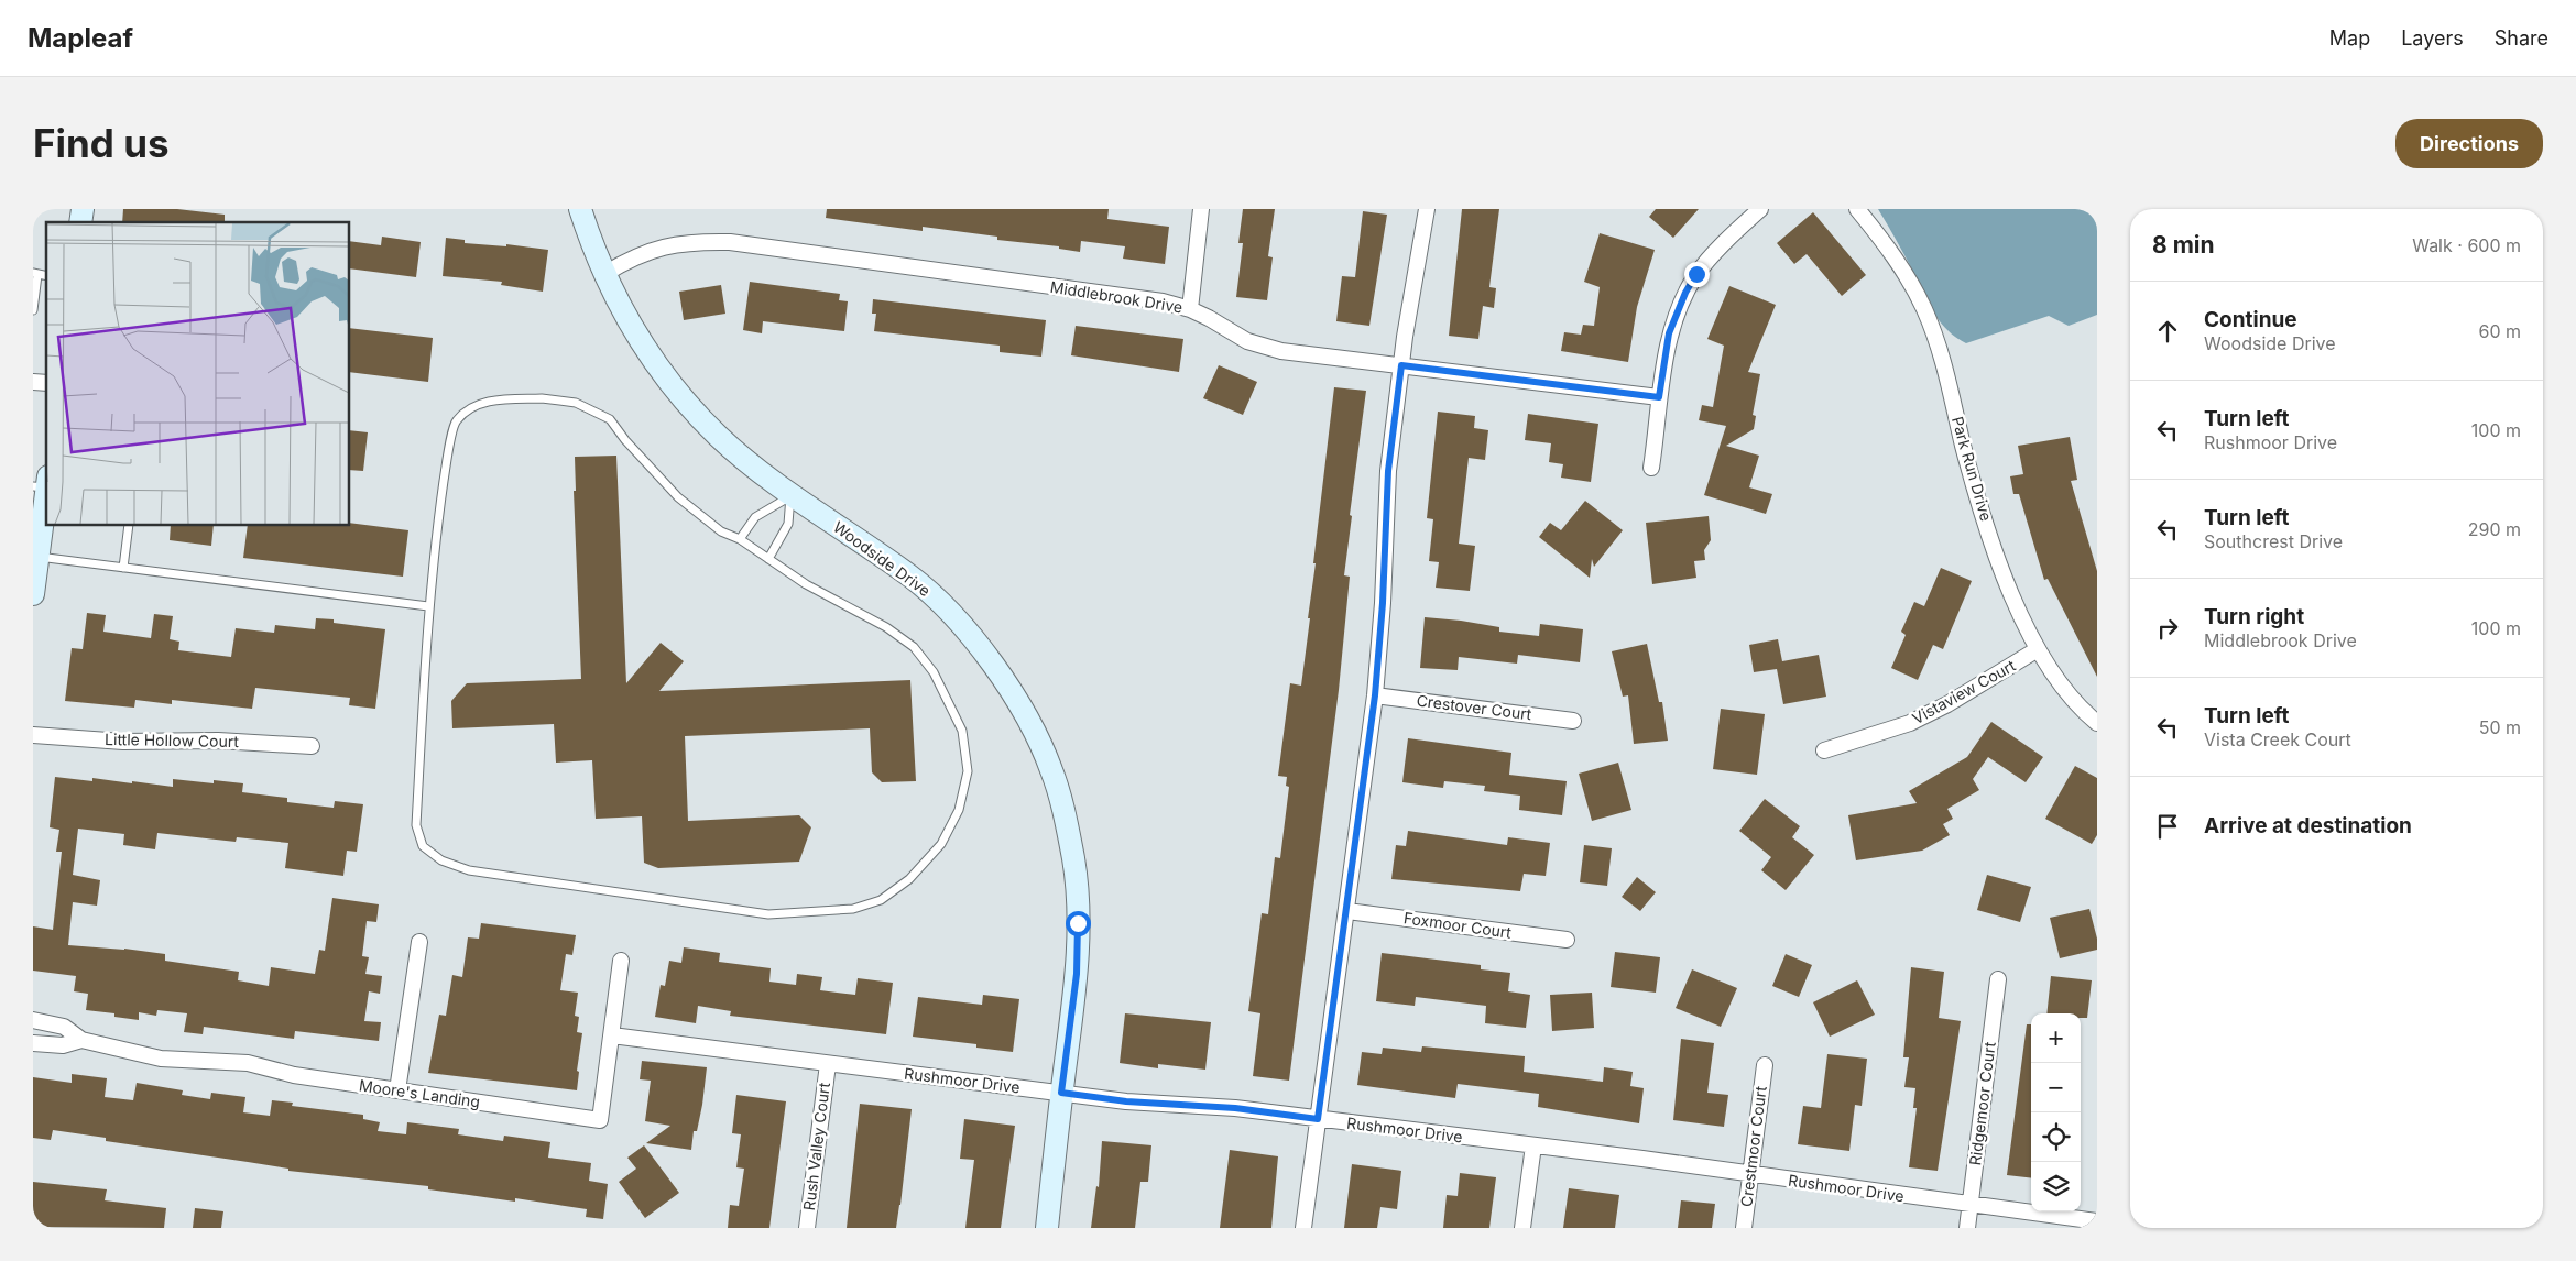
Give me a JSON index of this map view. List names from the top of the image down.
{
  "streets": {
    "street": [
      "Middlebrook Drive",
      "Park Run Drive",
      "Woodside Drive",
      "Vistaview Court",
      "Crestover Court",
      "Little Hollow Court",
      "Foxmoor Court",
      "Rushmoor Drive",
      "Moore's Landing",
      "Ridgemoor Court",
      "Rush Valley Court",
      "Crestmoor Court"
    ]
  },
  "crossings": [
    ["Middlebrook Drive", "Woodside Drive"],
    ["Park Run Drive", "Vistaview Court"],
    ["Woodside Drive", "Rushmoor Drive"],
    ["Rushmoor Drive", "Moore's Landing"],
    ["Rushmoor Drive", "Ridgemoor Court"],
    ["Rushmoor Drive", "Rush Valley Court"],
    ["Rushmoor Drive", "Crestmoor Court"]
  ],
  "page": {
    "header": "Mapleaf",
    "nav": ["Map", "Layers", "Share"],
    "buttons": "Directions",
    "title": "Find us",
    "heading": ["8 min", "Walk · 600 m"],
    "list": [
      ["Continue", "Woodside Drive", "60 m"],
      ["Turn left", "Rushmoor Drive", "100 m"],
      ["Turn left", "Southcrest Drive", "290 m"],
      ["Turn right", "Middlebrook Drive", "100 m"],
      ["Turn left", "Vista Creek Court", "50 m"],
      "Arrive at destination"
    ],
    "map_buttons": ["+", "−"]
  }
}
